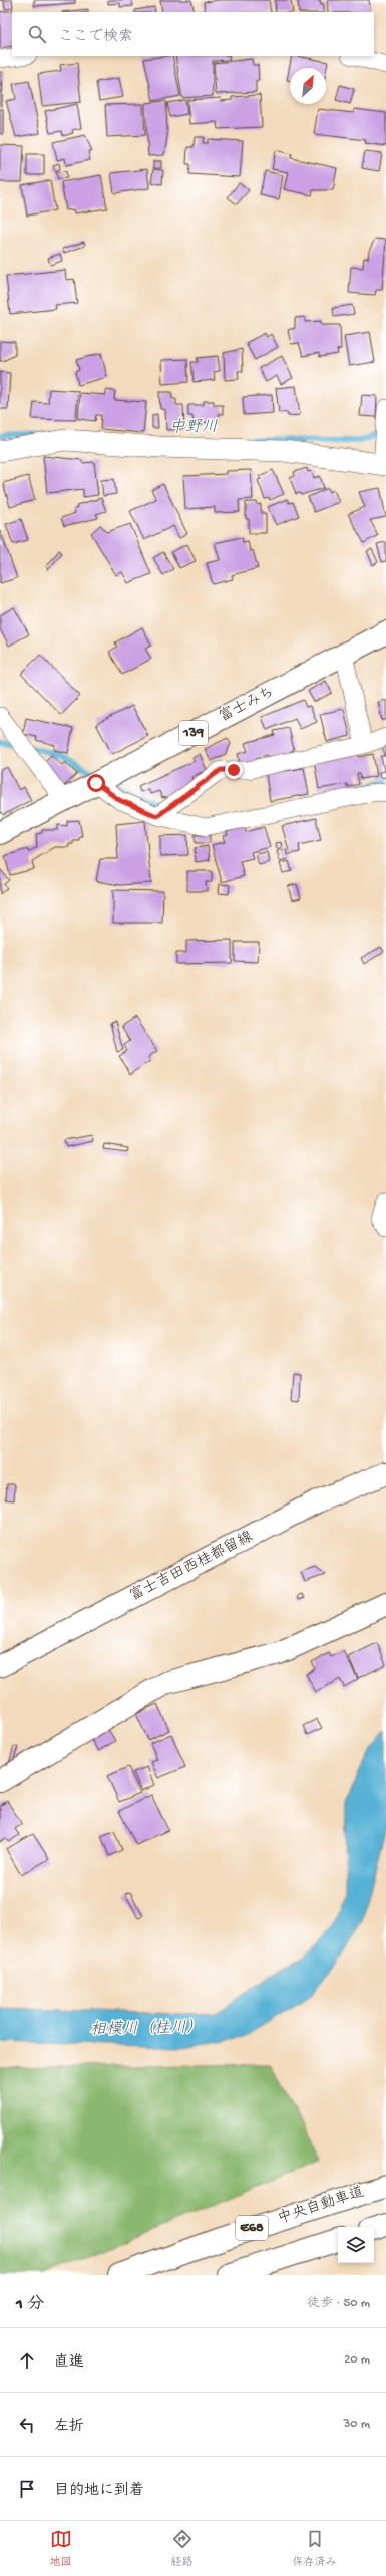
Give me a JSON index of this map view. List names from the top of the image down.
{
  "streets": {
    "main road": [
      "富士みち",
      "139",
      "富士吉田西桂都留線",
      "中央自動車道",
      "E68"
    ]
  },
  "water": ["中野川", "相模川（桂川）"],
  "north": "top right",
  "page": {
    "search": "ここで検索",
    "heading": ["1 分", "徒歩 · 50 m"],
    "list": [
      ["直進", "20 m"],
      ["左折", "30 m"],
      "目的地に到着"
    ],
    "nav": ["地図", "経路", "保存済み"]
  }
}
